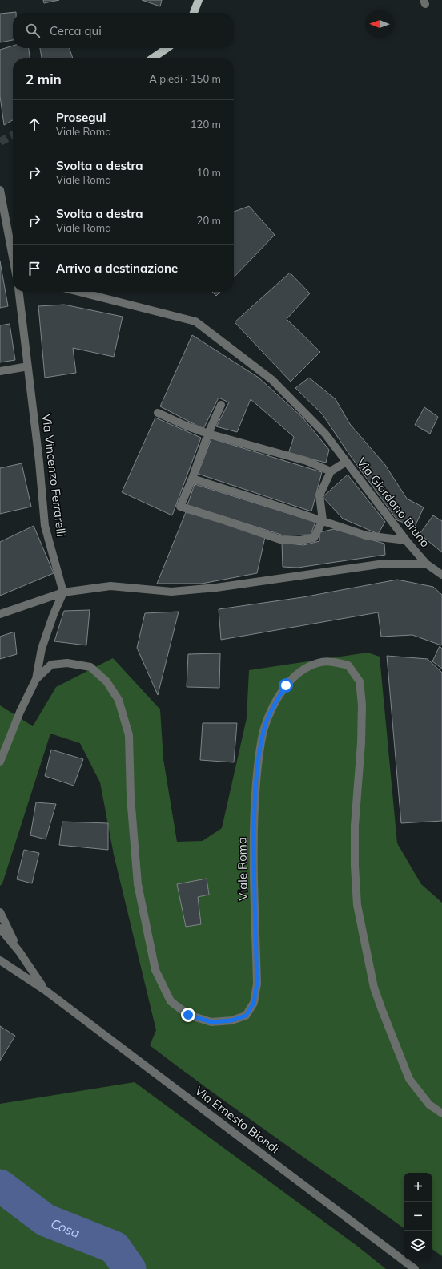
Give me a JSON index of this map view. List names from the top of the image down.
{
  "streets": {
    "street": [
      "Via Vincenzo Ferrarelli",
      "Via Giordano Bruno",
      "Viale Roma",
      "Via Ernesto Biondi"
    ]
  },
  "crossings": [
    ["Via Vincenzo Ferrarelli", "Via Giordano Bruno"]
  ],
  "water": ["Cosa"],
  "north": "left",
  "page": {
    "search": "Cerca qui",
    "heading": ["2 min", "A piedi · 150 m"],
    "list": [
      ["Prosegui", "Viale Roma", "120 m"],
      ["Svolta a destra", "Viale Roma", "10 m"],
      ["Svolta a destra", "Viale Roma", "20 m"],
      "Arrivo a destinazione"
    ],
    "map_buttons": ["+", "−"]
  }
}
